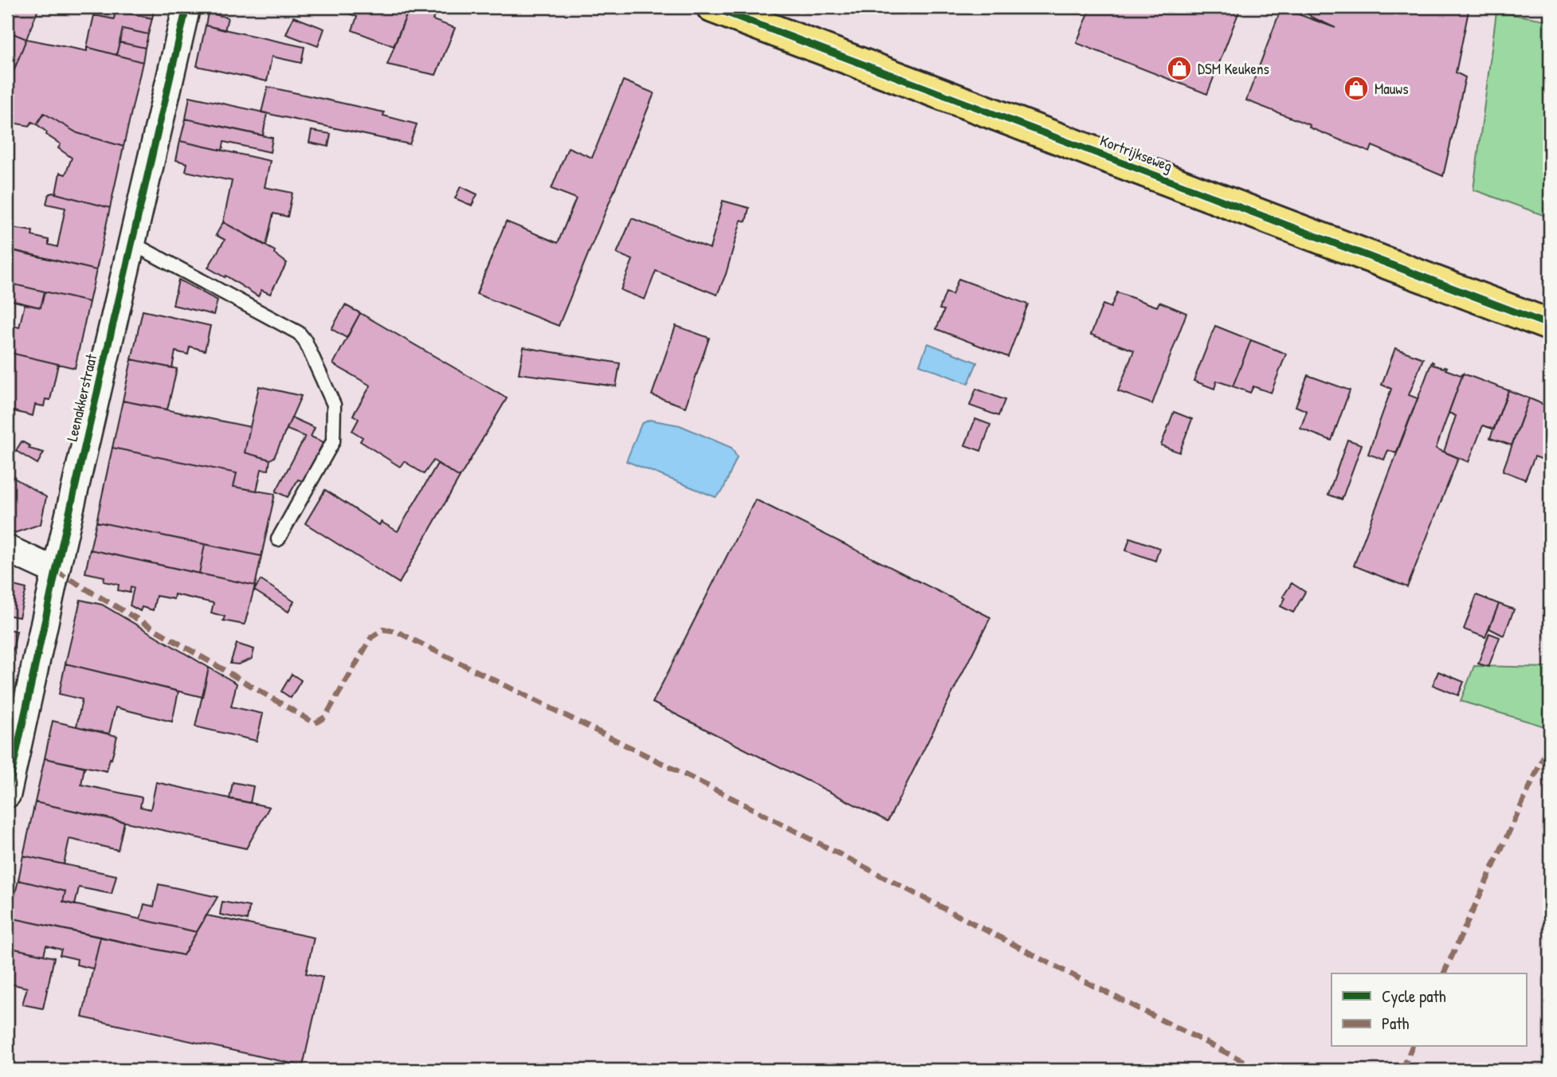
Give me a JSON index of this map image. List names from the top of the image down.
{
  "streets": {
    "main road": ["Kortrijkseweg"],
    "street": ["Leenakkerstraat"]
  },
  "places": {
    "shop": ["DSM Keukens", "Mauws"]
  },
  "legend": ["Cycle path", "Path"]
}
